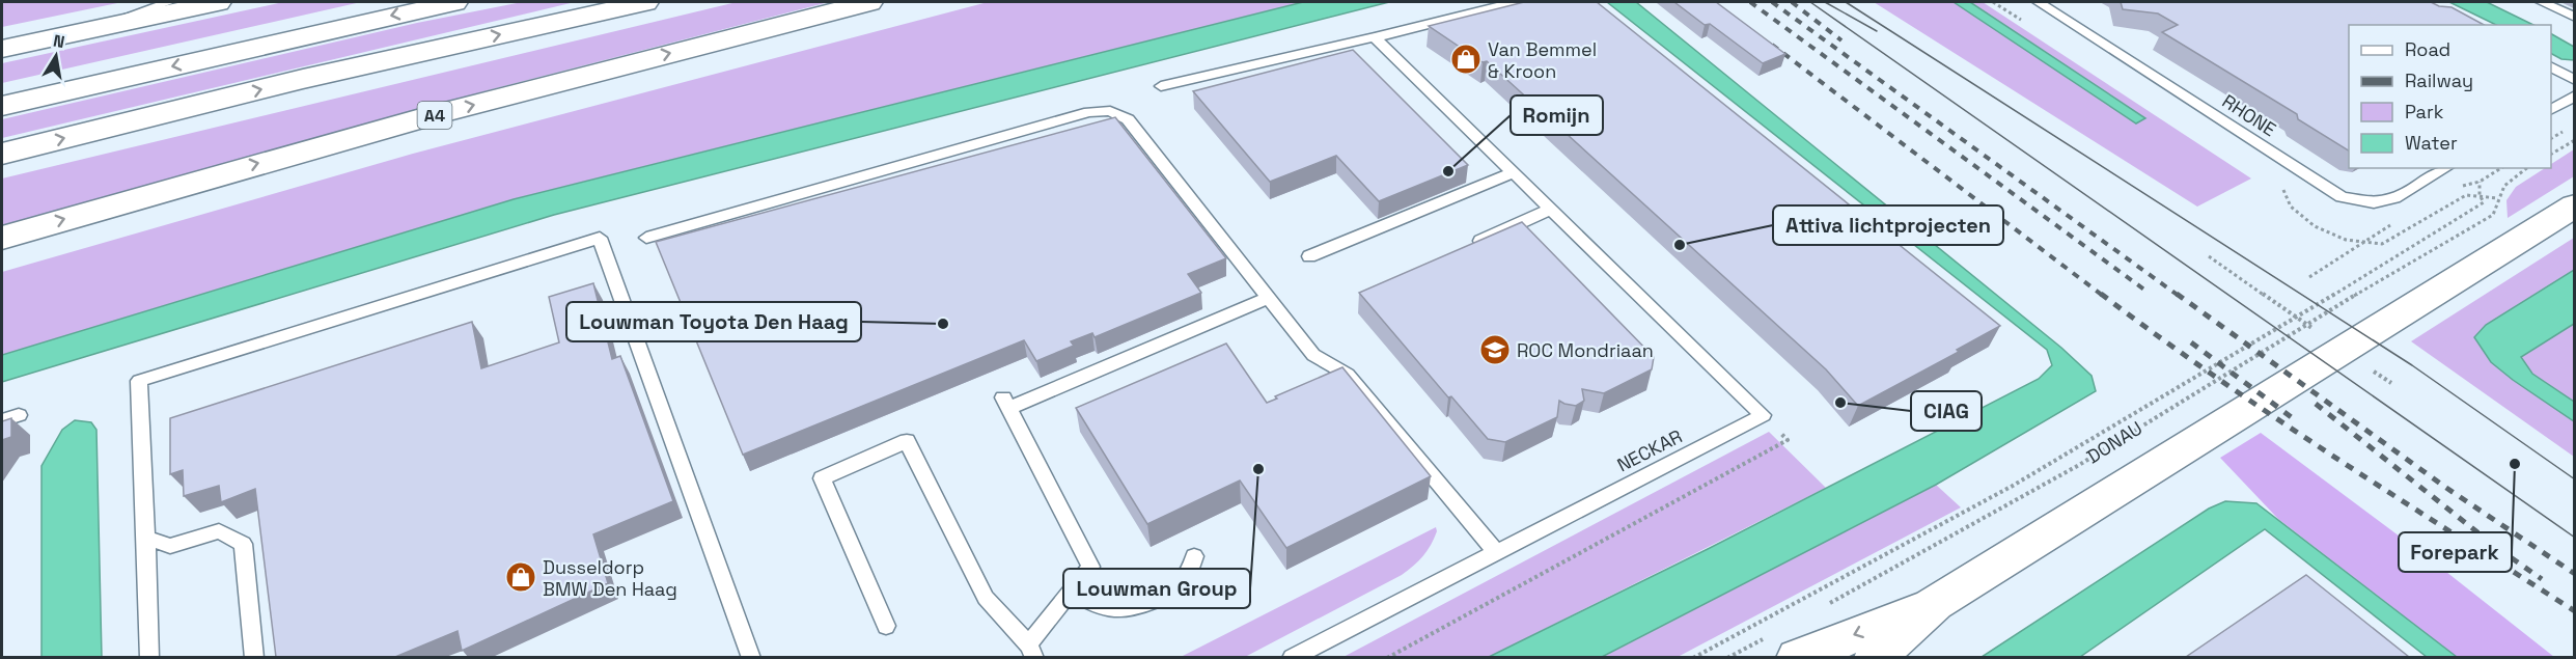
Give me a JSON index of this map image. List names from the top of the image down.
{
  "streets": {
    "main road": ["A4"],
    "lane": ["RHONE", "NECKAR"],
    "path": ["DONAU"]
  },
  "places": {
    "shop": ["Van Bemmel & Kroon", "Dusseldorp BMW Den Haag"],
    "other": [
      "Romijn",
      "Attiva lichtprojecten",
      "Louwman Toyota Den Haag",
      "CIAG",
      "Forepark",
      "Louwman Group"
    ],
    "school or university": ["ROC Mondriaan"]
  },
  "legend": [
    "Road",
    "Railway",
    "Park",
    "Water"
  ],
  "north": "top"
}
